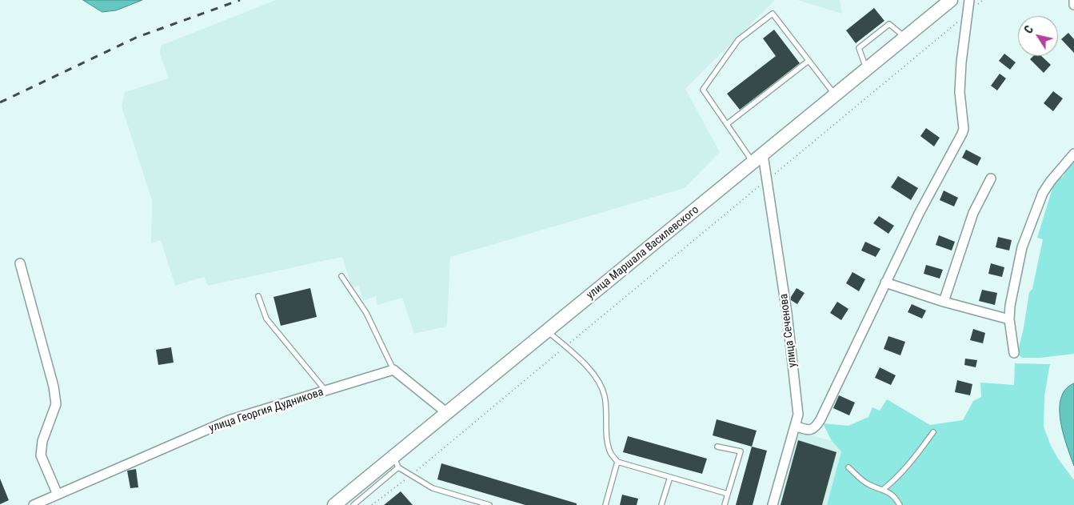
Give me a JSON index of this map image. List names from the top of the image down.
{
  "streets": {
    "street": ["улица Маршала Василевского", "улица Сеченова", "улица Георгия Дудникова"]
  },
  "crossings": [
    ["улица Маршала Василевского", "улица Сеченова"]
  ],
  "north": "top left"
}
